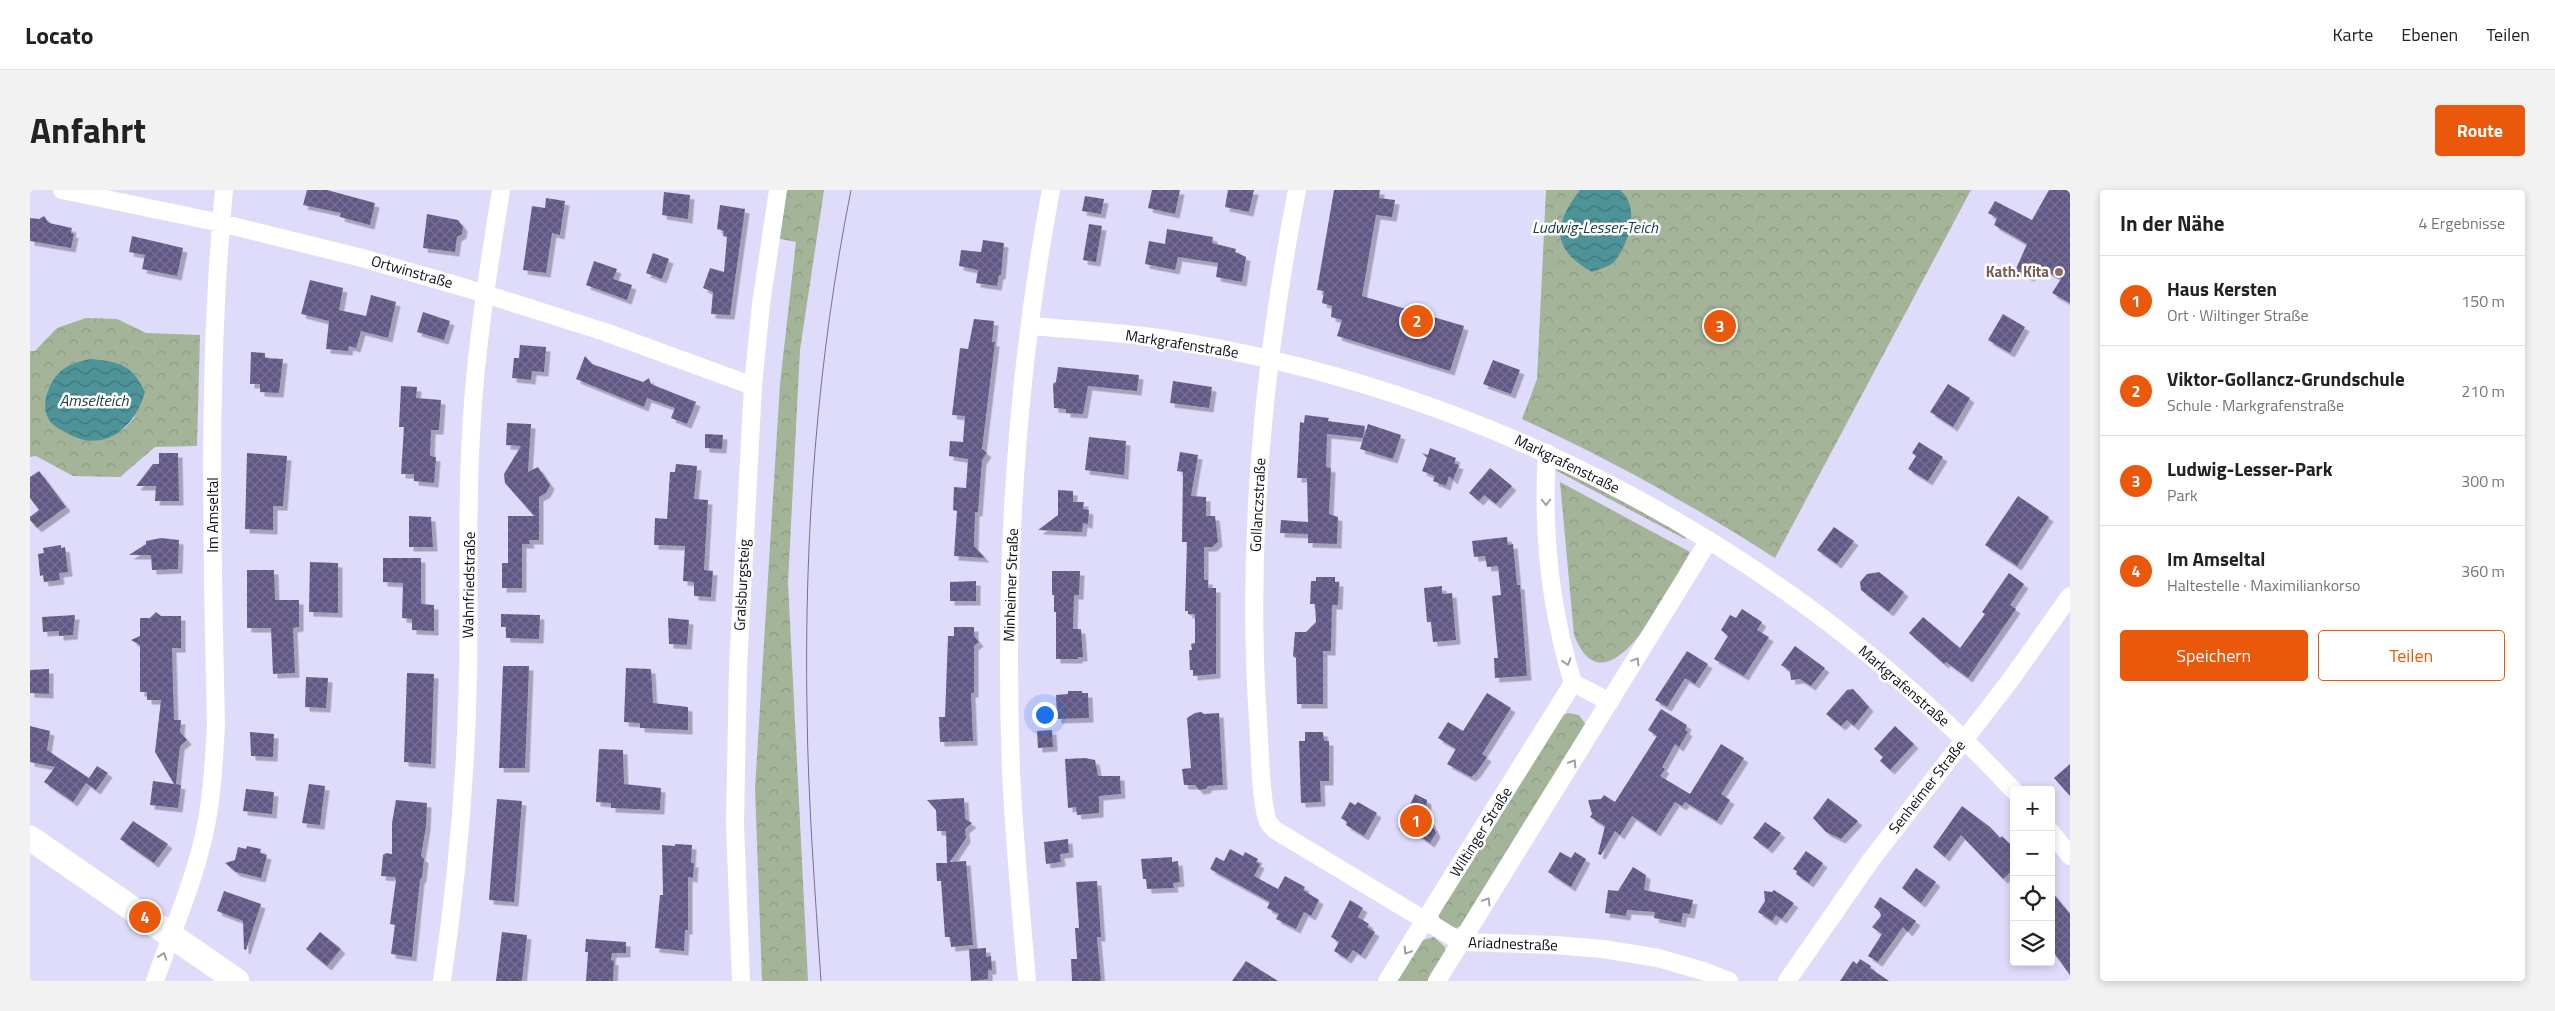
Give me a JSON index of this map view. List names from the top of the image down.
{
  "streets": {
    "street": [
      "Ortwinstraße",
      "Markgrafenstraße",
      "Gollanczstraße",
      "Im Amseltal",
      "Wahnfriedstraße",
      "Gralsburgsteig",
      "Minheimer Straße",
      "Senheimer Straße",
      "Wiltinger Straße",
      "Ariadnestraße"
    ]
  },
  "crossings": [
    ["Ortwinstraße", "Im Amseltal"],
    ["Ortwinstraße", "Wahnfriedstraße"],
    ["Ortwinstraße", "Gralsburgsteig"],
    ["Markgrafenstraße", "Gollanczstraße"],
    ["Markgrafenstraße", "Minheimer Straße"],
    ["Markgrafenstraße", "Senheimer Straße"],
    ["Gollanczstraße", "Ariadnestraße"],
    ["Wiltinger Straße", "Ariadnestraße"]
  ],
  "water": ["Ludwig-Lesser-Teich", "Amselteich"],
  "places": ["Kath. Kita"],
  "page": {
    "header": "Locato",
    "nav": ["Karte", "Ebenen", "Teilen"],
    "title": "Anfahrt",
    "buttons": [
      "Route",
      ["Speichern", "Teilen"]
    ],
    "heading": ["In der Nähe", "4 Ergebnisse"],
    "list": [
      {
        "mark": "1",
        "name": "Haus Kersten",
        "note": "Ort · Wiltinger Straße",
        "value": "150 m"
      },
      {
        "mark": "2",
        "name": "Viktor-Gollancz-Grundschule",
        "note": "Schule · Markgrafenstraße",
        "value": "210 m"
      },
      {
        "mark": "3",
        "name": "Ludwig-Lesser-Park",
        "note": "Park",
        "value": "300 m"
      },
      {
        "mark": "4",
        "name": "Im Amseltal",
        "note": "Haltestelle · Maximiliankorso",
        "value": "360 m"
      }
    ],
    "pins": [
      "2",
      "3",
      "1",
      "4"
    ],
    "map_buttons": ["+", "−"]
  }
}
